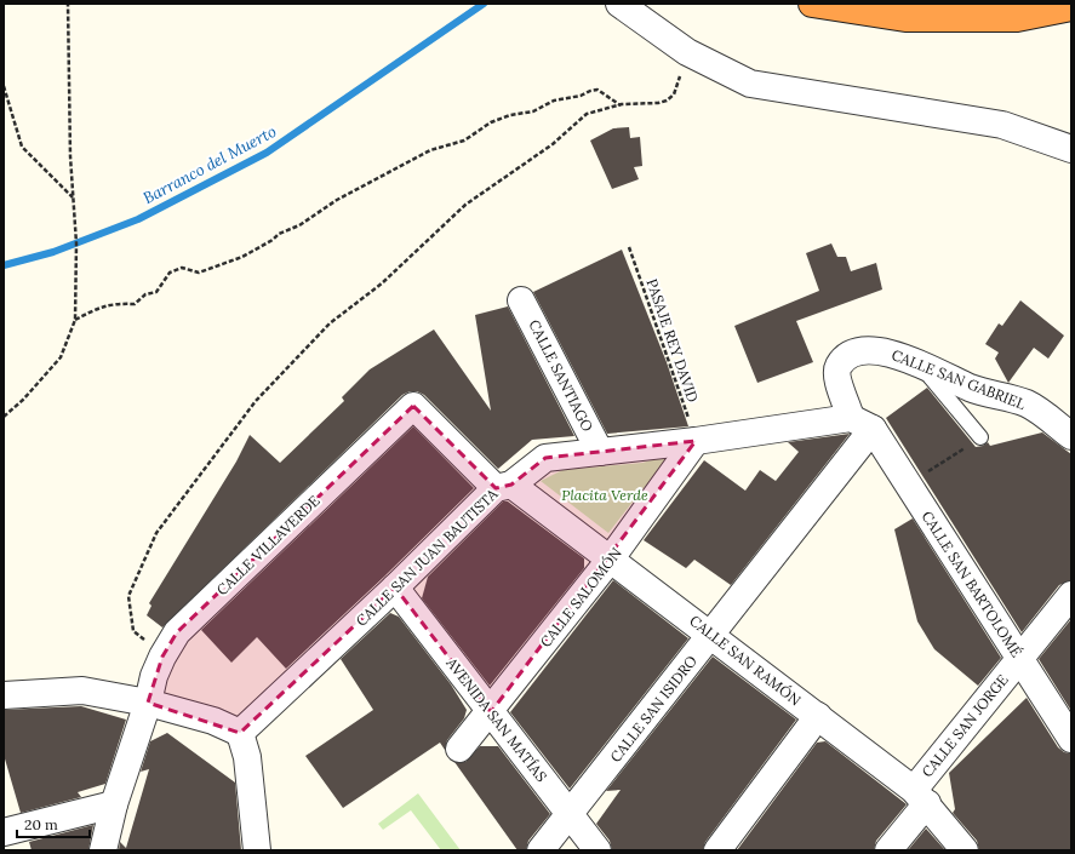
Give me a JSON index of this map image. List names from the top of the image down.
{
  "streets": {
    "street": [
      "CALLE SANTIAGO",
      "CALLE SAN GABRIEL",
      "CALLE VILLAVERDE",
      "CALLE SAN JUAN BAUTISTA",
      "CALLE SAN BARTOLOMÉ",
      "CALLE SALOMÓN",
      "CALLE SAN RAMÓN",
      "CALLE SAN ISIDRO",
      "AVENIDA SAN MATÍAS",
      "CALLE SAN JORGE"
    ],
    "path": ["PASAJE REY DAVID"]
  },
  "crossings": [
    ["PASAJE REY DAVID", "CALLE SAN JUAN BAUTISTA"],
    ["PASAJE REY DAVID", "CALLE SALOMÓN"],
    ["CALLE SANTIAGO", "CALLE SAN JUAN BAUTISTA"],
    ["CALLE SAN GABRIEL", "CALLE SAN JUAN BAUTISTA"],
    ["CALLE SAN GABRIEL", "CALLE SAN BARTOLOMÉ"],
    ["CALLE SAN GABRIEL", "CALLE SAN ISIDRO"],
    ["CALLE VILLAVERDE", "CALLE SAN RAMÓN"],
    ["CALLE SAN JUAN BAUTISTA", "CALLE SAN BARTOLOMÉ"],
    ["CALLE SAN JUAN BAUTISTA", "CALLE SALOMÓN"],
    ["CALLE SAN JUAN BAUTISTA", "CALLE SAN RAMÓN"],
    ["CALLE SAN JUAN BAUTISTA", "CALLE SAN ISIDRO"],
    ["CALLE SAN JUAN BAUTISTA", "AVENIDA SAN MATÍAS"],
    ["CALLE SAN BARTOLOMÉ", "CALLE SAN ISIDRO"],
    ["CALLE SAN BARTOLOMÉ", "CALLE SAN JORGE"],
    ["CALLE SALOMÓN", "CALLE SAN RAMÓN"],
    ["CALLE SALOMÓN", "AVENIDA SAN MATÍAS"],
    ["CALLE SAN RAMÓN", "CALLE SAN ISIDRO"],
    ["CALLE SAN RAMÓN", "CALLE SAN JORGE"],
    ["CALLE SAN ISIDRO", "AVENIDA SAN MATÍAS"]
  ],
  "water": ["Barranco del Muerto"],
  "parks": ["Placita Verde"],
  "scale_bar": "20 m"
}
